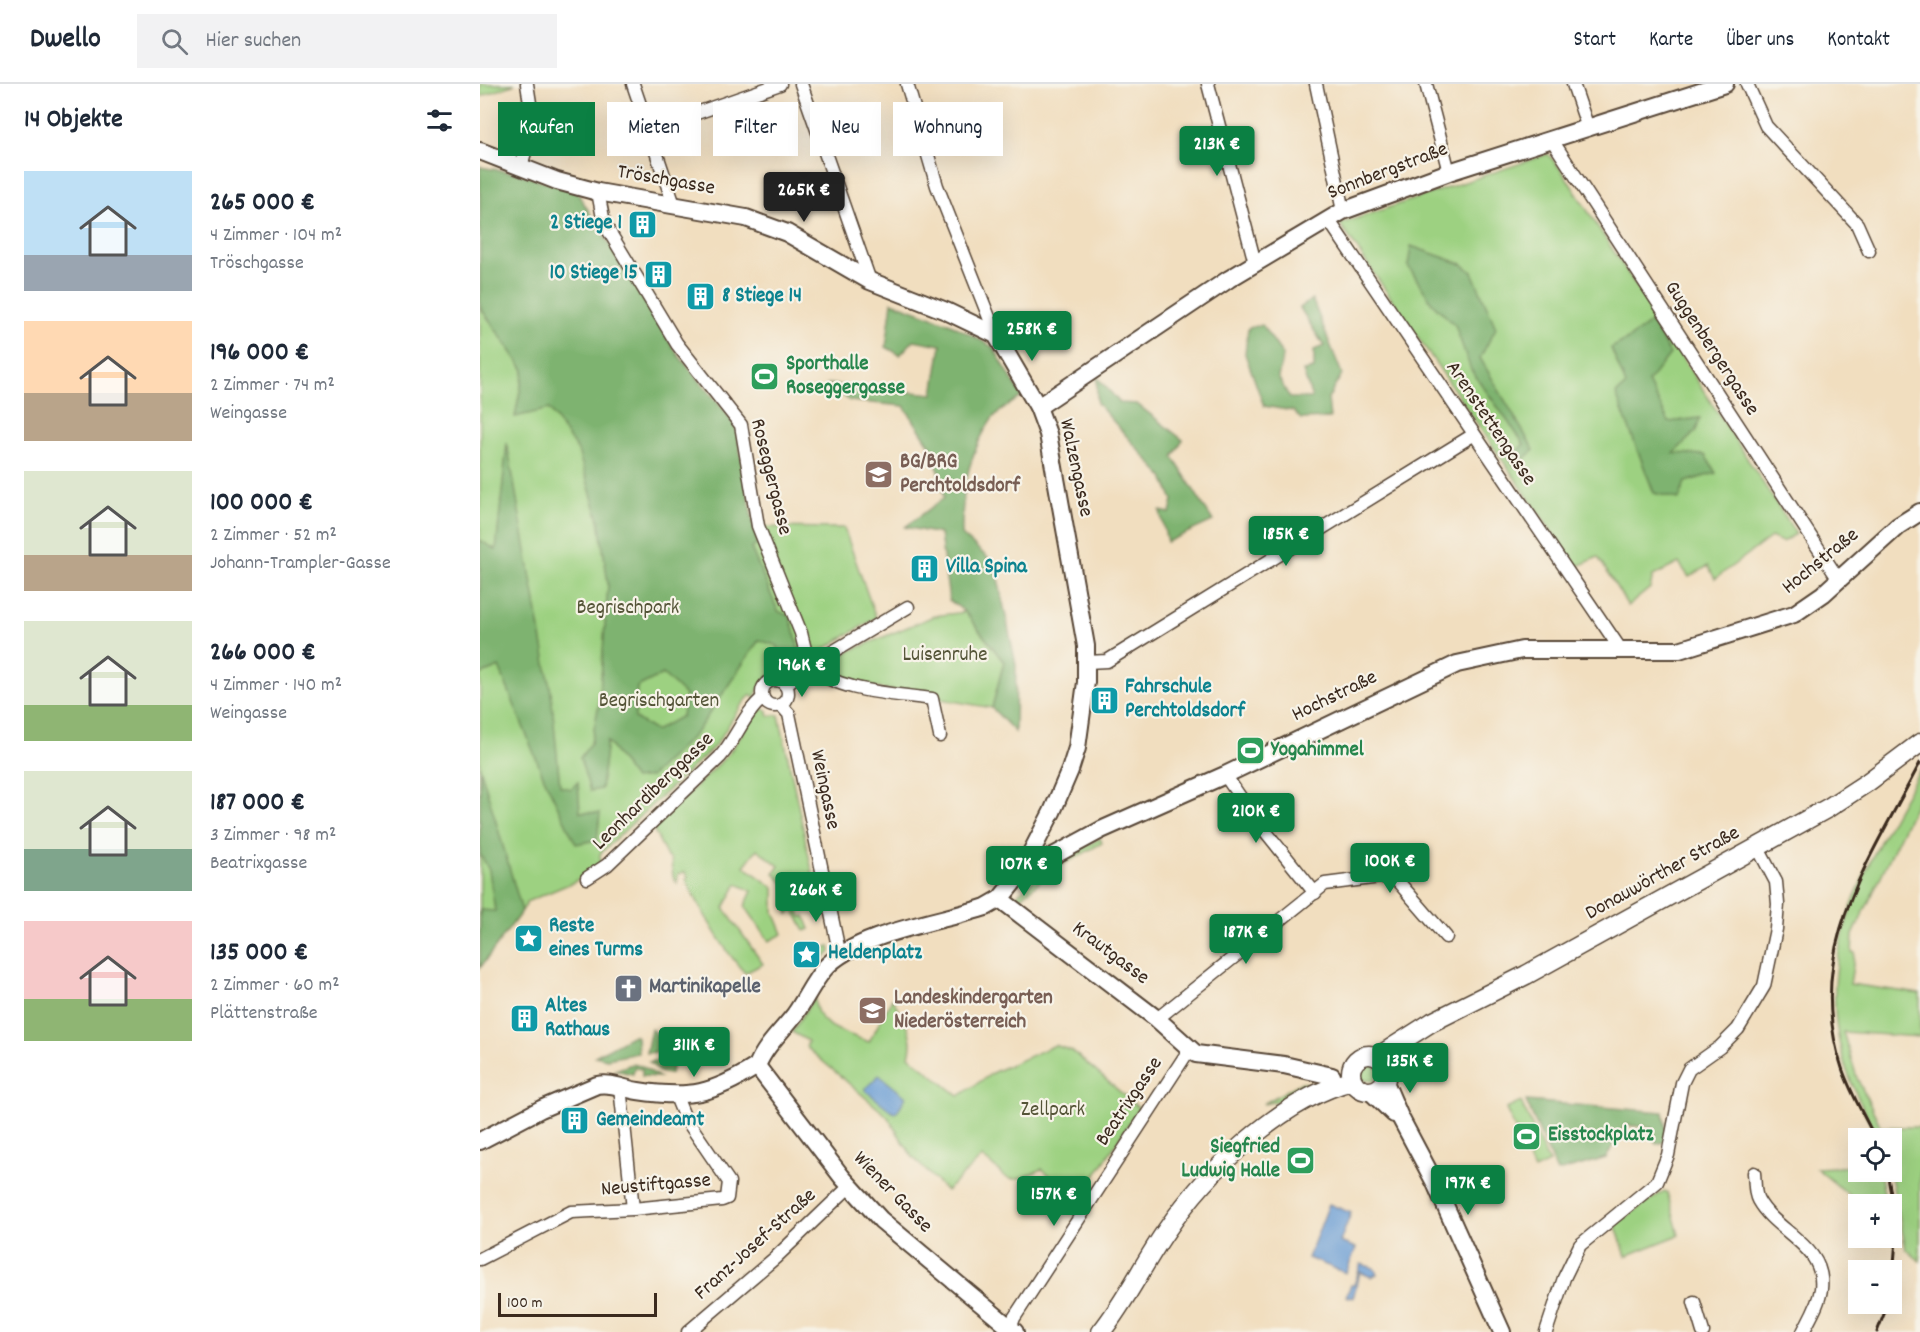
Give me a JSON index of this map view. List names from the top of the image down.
{
  "streets": {
    "main road": [
      "Sonnbergstraße",
      "Tröschgasse",
      "Walzengasse",
      "Hochstraße",
      "Donauwörther Straße",
      "Krautgasse",
      "Wiener Gasse"
    ],
    "street": [
      "Guggenbergergasse",
      "Arenstettengasse",
      "Roseggergasse",
      "Weingasse",
      "Leonhardiberggasse",
      "Beatrixgasse",
      "Neustiftgasse",
      "Franz-Josef-Straße"
    ]
  },
  "crossings": [
    ["Sonnbergstraße", "Guggenbergergasse"],
    ["Sonnbergstraße", "Arenstettengasse"],
    ["Sonnbergstraße", "Walzengasse"],
    ["Tröschgasse", "Walzengasse"],
    ["Tröschgasse", "Roseggergasse"],
    ["Guggenbergergasse", "Hochstraße"],
    ["Arenstettengasse", "Hochstraße"],
    ["Walzengasse", "Hochstraße"],
    ["Hochstraße", "Weingasse"],
    ["Hochstraße", "Krautgasse"],
    ["Hochstraße", "Wiener Gasse"],
    ["Weingasse", "Leonhardiberggasse"],
    ["Krautgasse", "Beatrixgasse"],
    ["Beatrixgasse", "Wiener Gasse"],
    ["Wiener Gasse", "Franz-Josef-Straße"]
  ],
  "parks": [
    "Begrischpark",
    "Luisenruhe",
    "Begrischgarten",
    "Zellpark"
  ],
  "places": {
    "building": [
      "2 Stiege 1",
      "10 Stiege 15",
      "8 Stiege 14",
      "Villa Spina",
      "Fahrschule Perchtoldsdorf",
      "Altes Rathaus",
      "Gemeindeamt"
    ],
    "sports": [
      "Sporthalle Roseggergasse",
      "Yogahimmel",
      "Eisstockplatz",
      "Siegfried Ludwig Halle"
    ],
    "school or university": ["BG/BRG Perchtoldsdorf", "Landeskindergarten Niederösterreich"],
    "place": ["Reste eines Turms", "Heldenplatz"],
    "church": ["Martinikapelle"]
  },
  "scale_bar": "100 m",
  "page": {
    "header": "Dwello",
    "search": "Hier suchen",
    "nav": [
      "Start",
      "Karte",
      "Über uns",
      "Kontakt"
    ],
    "heading": "14 Objekte",
    "chip": [
      "Kaufen",
      "Mieten",
      "Filter",
      "Neu",
      "Wohnung"
    ],
    "price": [
      "213K €",
      "265K €",
      "258K €",
      "185K €",
      "196K €",
      "210K €",
      "100K €",
      "107K €",
      "266K €",
      "187K €",
      "311K €",
      "135K €",
      "197K €",
      "157K €"
    ],
    "list": [
      {
        "name": "265 000 €",
        "note": "4 Zimmer · 104 m² · Tröschgasse"
      },
      {
        "name": "196 000 €",
        "note": "2 Zimmer · 74 m² · Weingasse"
      },
      {
        "name": "100 000 €",
        "note": "2 Zimmer · 52 m² · Johann-Trampler-Gasse"
      },
      {
        "name": "266 000 €",
        "note": "4 Zimmer · 140 m² · Weingasse"
      },
      {
        "name": "187 000 €",
        "note": "3 Zimmer · 98 m² · Beatrixgasse"
      },
      {
        "name": "135 000 €",
        "note": "2 Zimmer · 60 m² · Plättenstraße"
      }
    ],
    "map_buttons": ["+", "−"],
    "scale": "100 m"
  }
}
